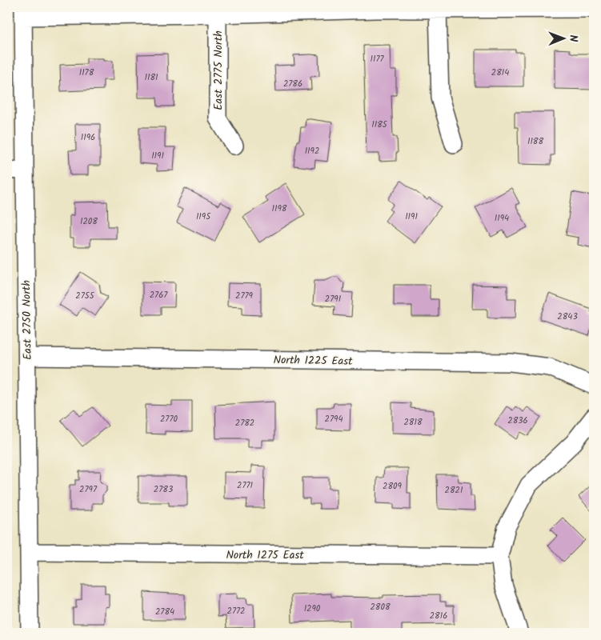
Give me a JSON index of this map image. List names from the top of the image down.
{
  "streets": {
    "street": [
      "East 2775 North",
      "East 2750 North",
      "North 1225 East",
      "North 1275 East"
    ]
  },
  "crossings": [
    ["East 2750 North", "North 1225 East"],
    ["East 2750 North", "North 1275 East"]
  ],
  "house_numbers": [
    "1177",
    "1178",
    "2814",
    "1181",
    "2786",
    "1185",
    "1196",
    "1188",
    "1192",
    "1191",
    "1198",
    "1195",
    "1191",
    "1194",
    "1208",
    "2767",
    "2755",
    "2779",
    "2791",
    "2843",
    "2770",
    "2794",
    "2836",
    "2818",
    "2782",
    "2771",
    "2809",
    "2797",
    "2783",
    "2821",
    "2808",
    "1290",
    "2772",
    "2784",
    "2816"
  ],
  "north": "right"
}
